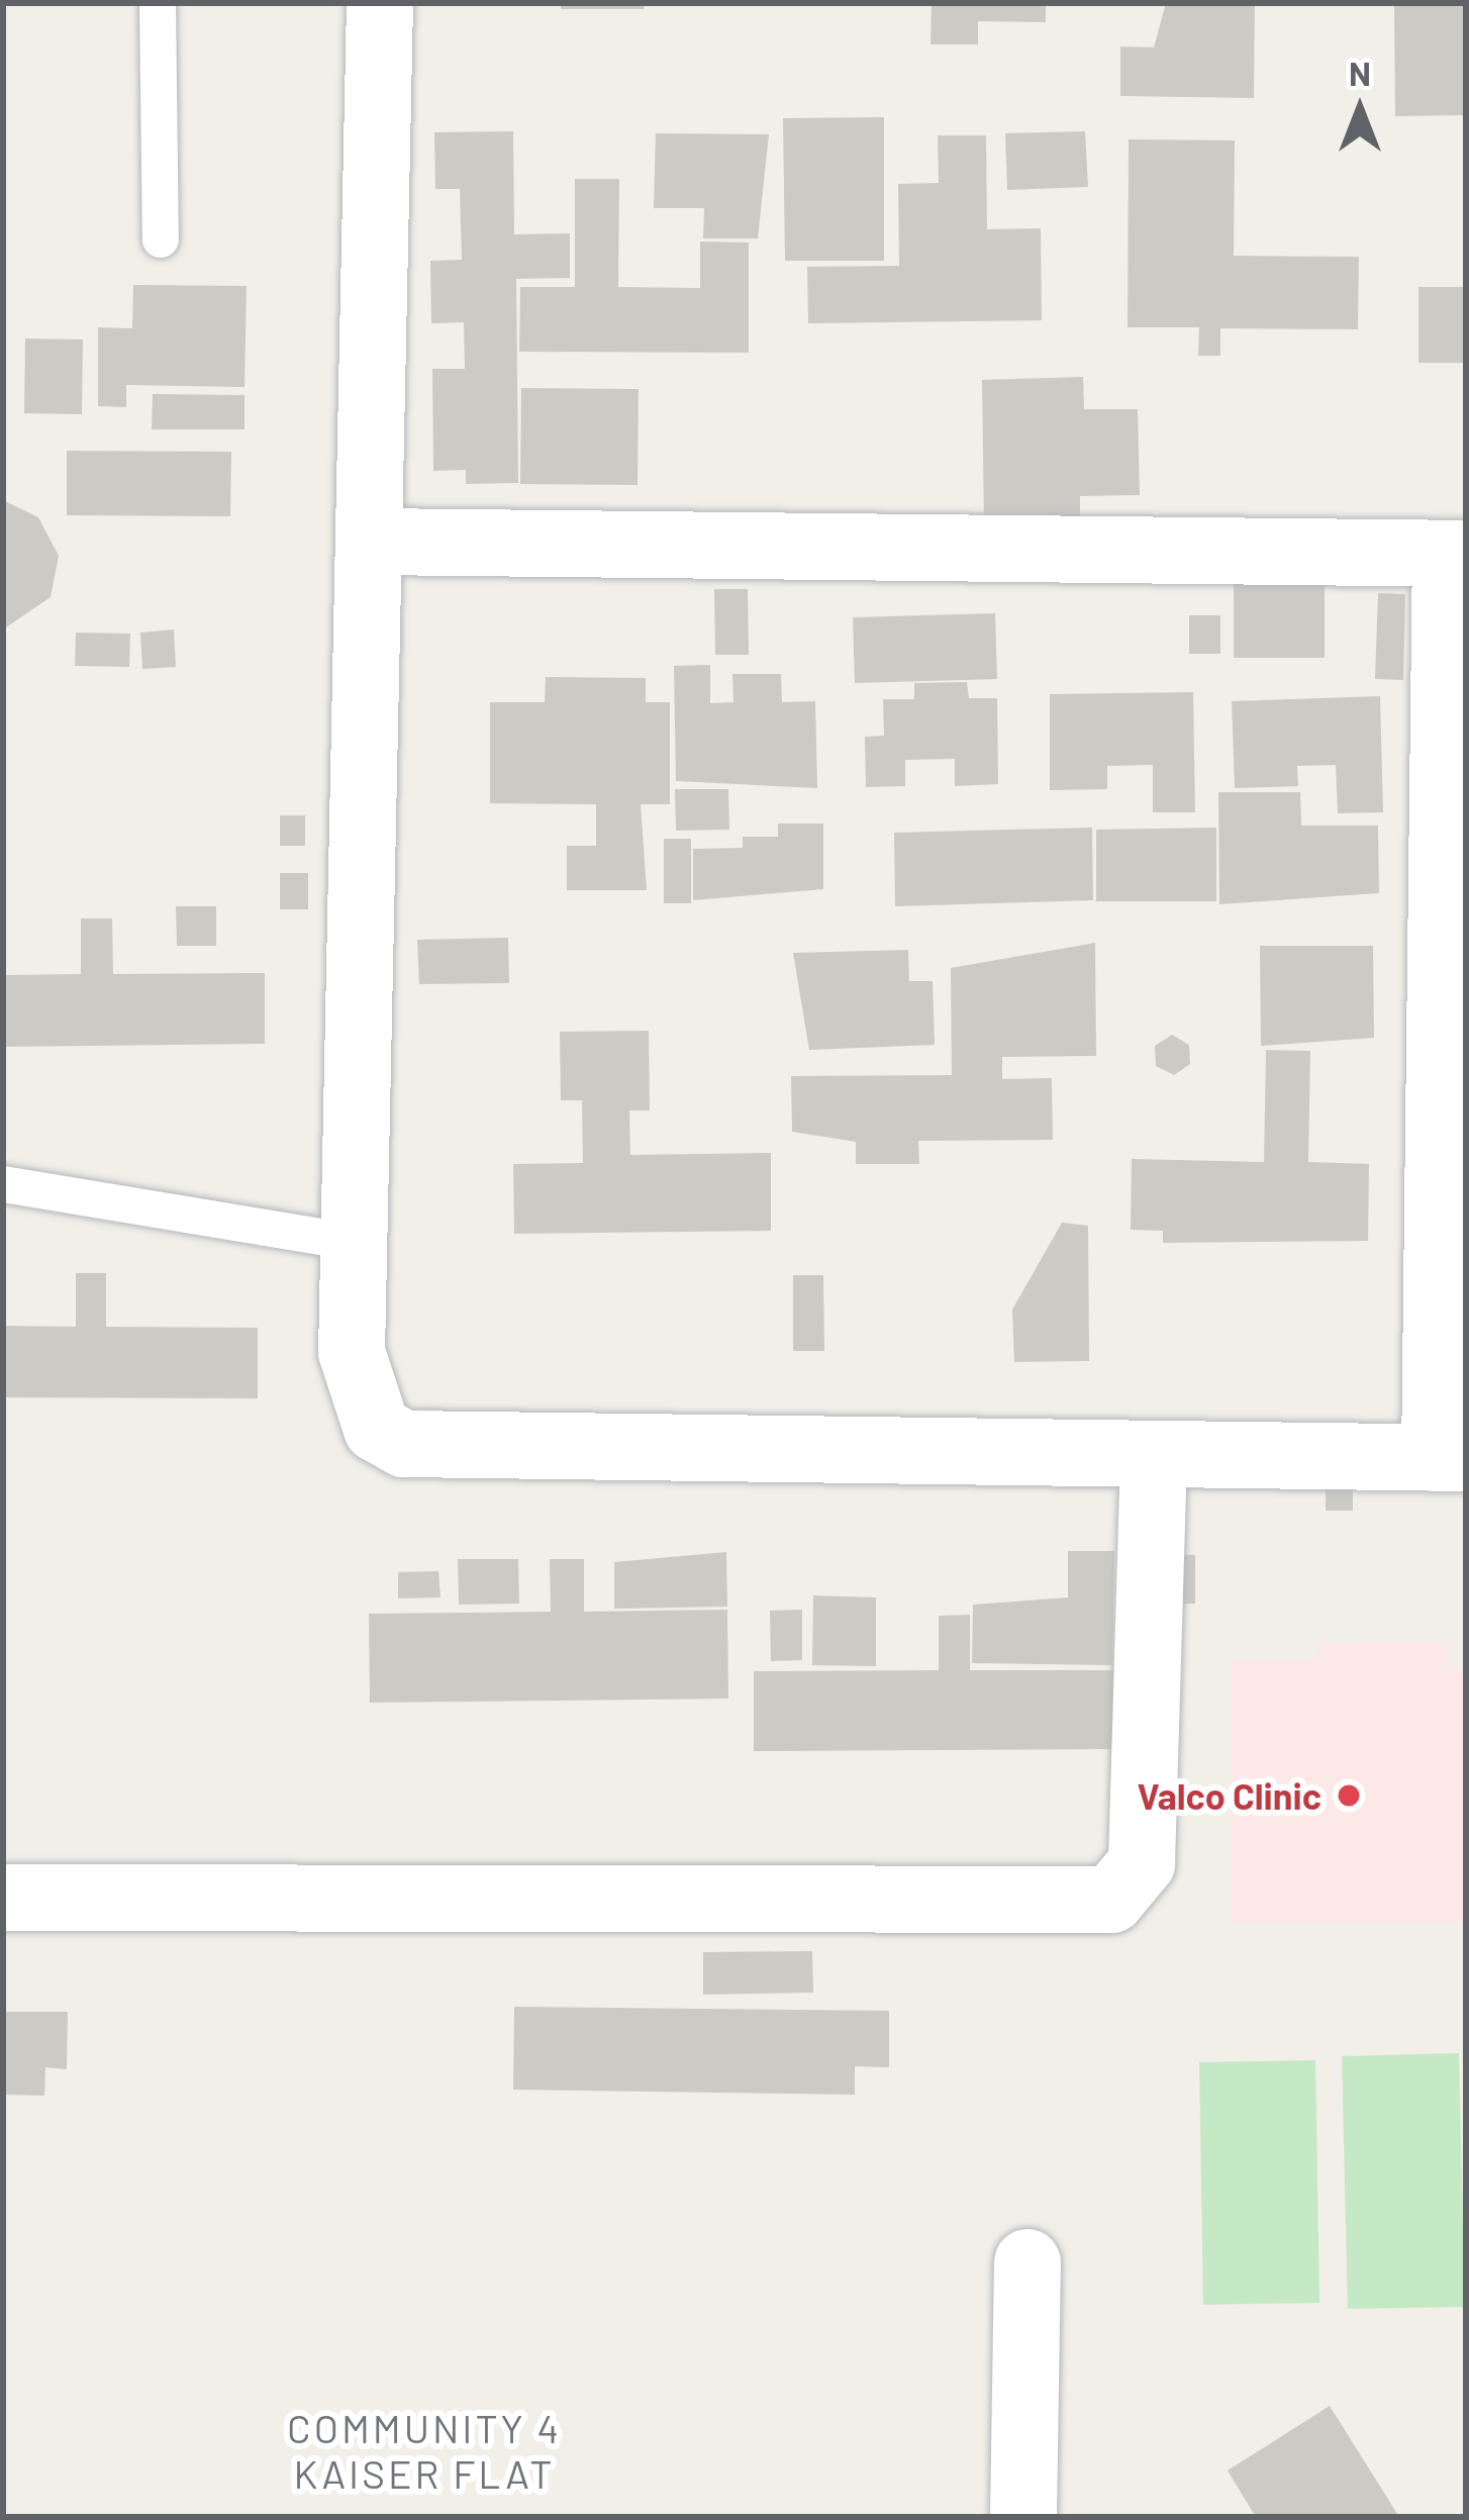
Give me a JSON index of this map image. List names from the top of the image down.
{
  "districts": ["COMMUNITY 4 KAISER FLAT"],
  "places": ["Valco Clinic"],
  "north": "top"
}
